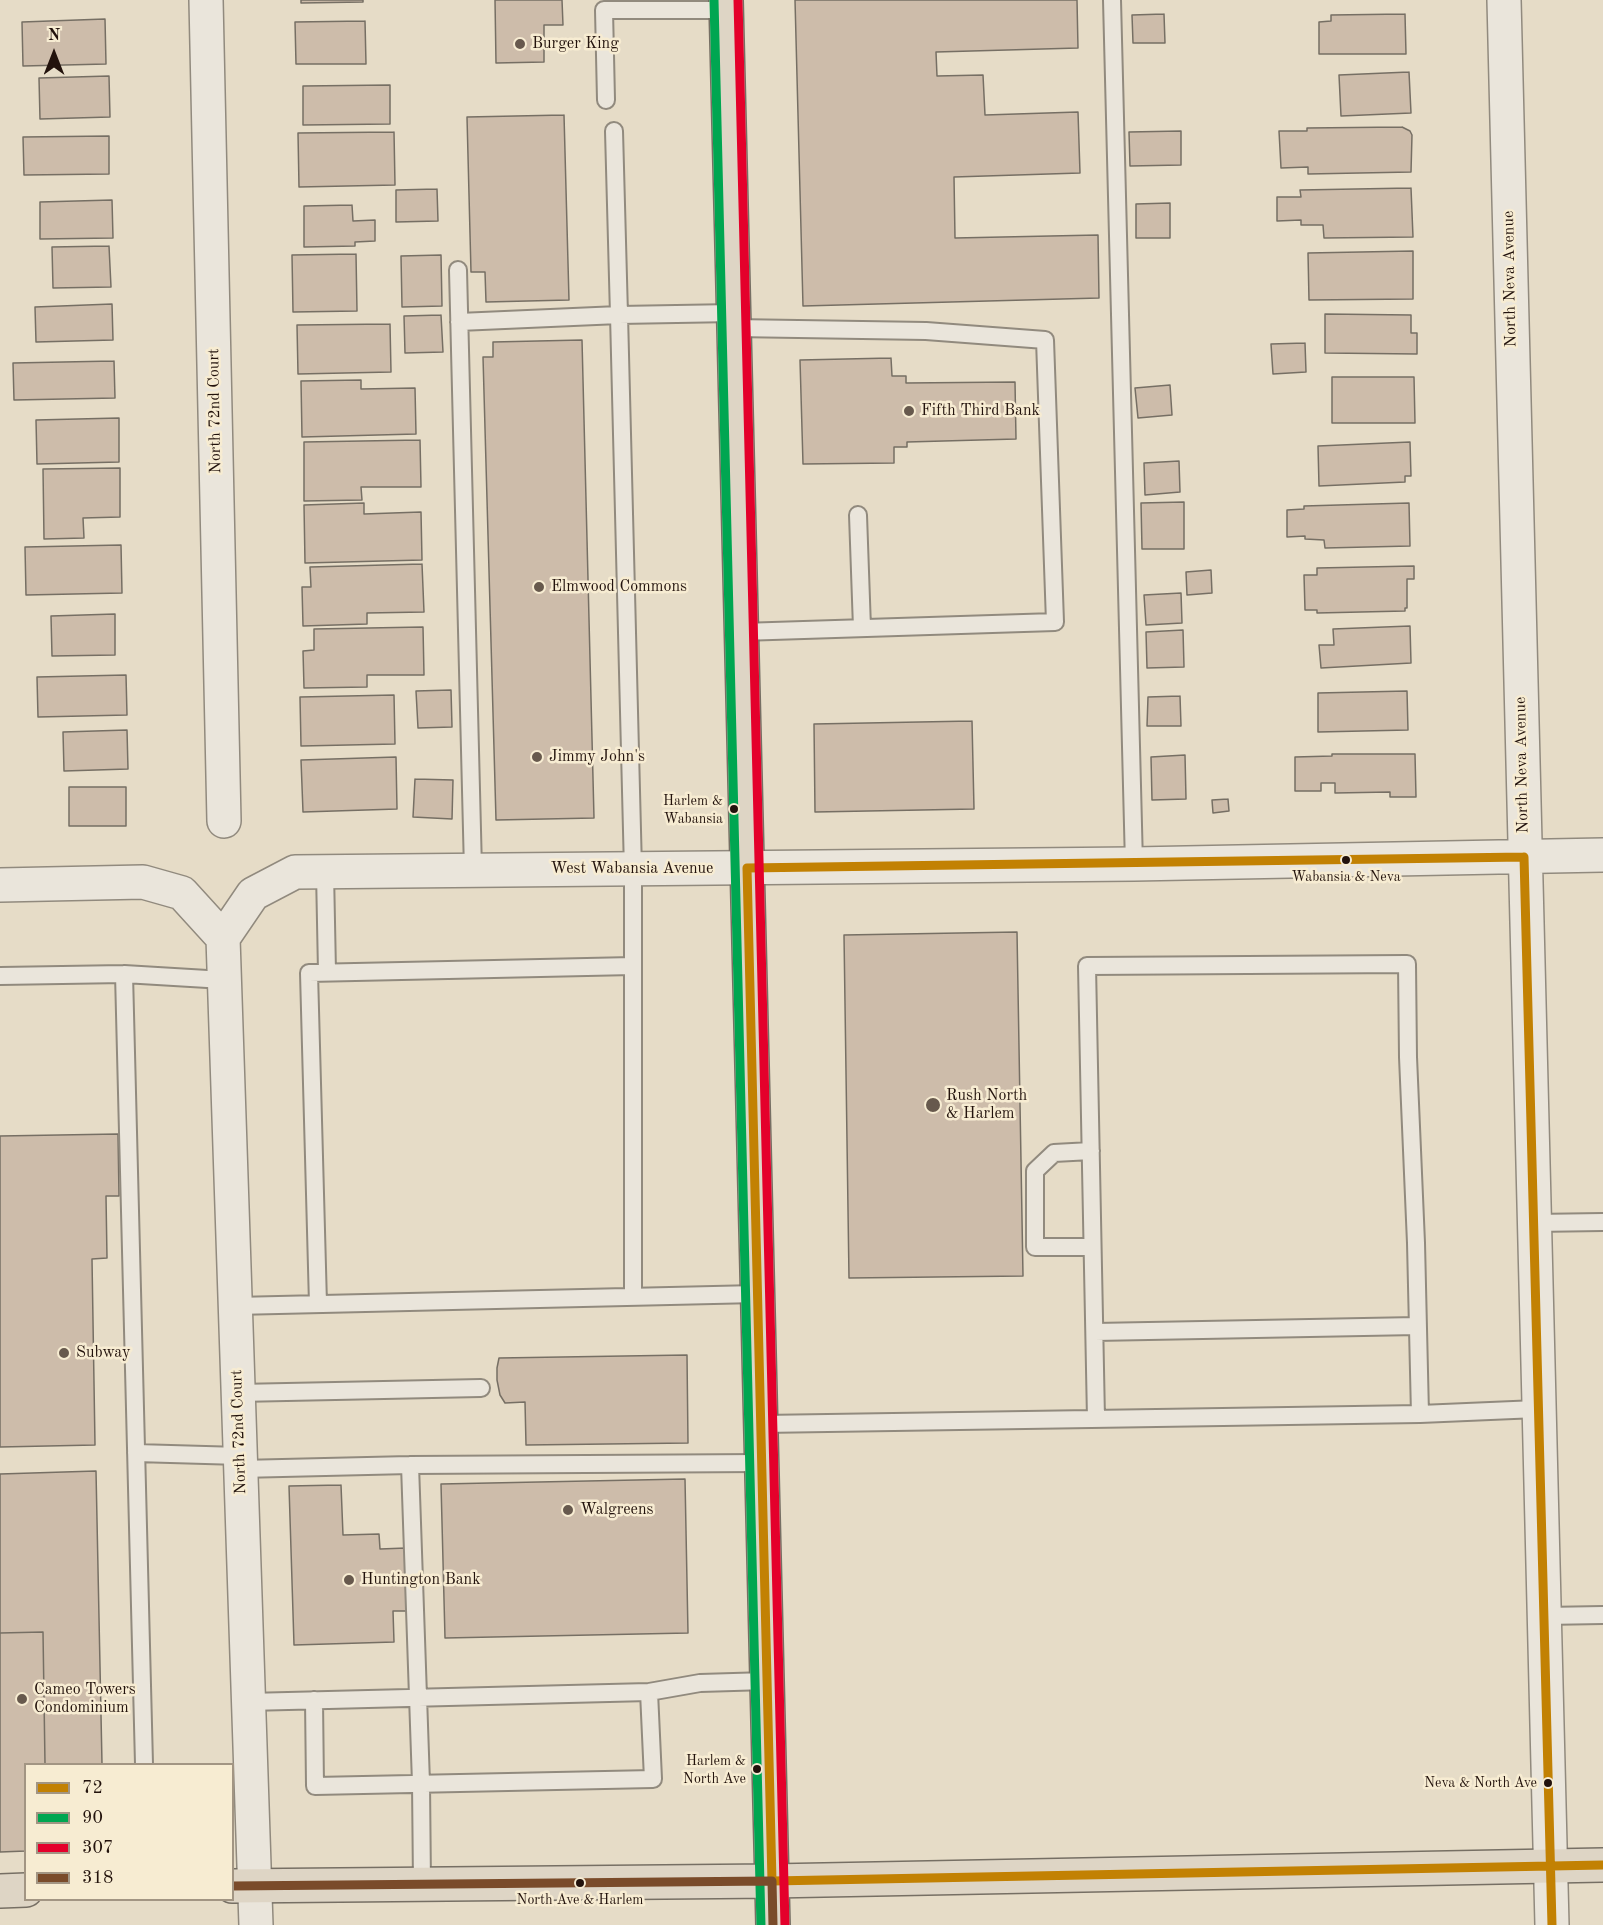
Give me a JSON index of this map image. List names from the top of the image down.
{
  "streets": {
    "street": ["North Neva Avenue", "North 72nd Court", "West Wabansia Avenue"]
  },
  "crossings": [
    ["North Neva Avenue", "West Wabansia Avenue"],
    ["North 72nd Court", "West Wabansia Avenue"]
  ],
  "places": [
    "Burger King",
    "Fifth Third Bank",
    "Elmwood Commons",
    "Jimmy John's",
    "Harlem & Wabansia",
    "Wabansia & Neva",
    "Rush North & Harlem",
    "Subway",
    "Walgreens",
    "Huntington Bank",
    "Cameo Towers Condominium",
    "Harlem & North Ave",
    "Neva & North Ave",
    "North Ave & Harlem"
  ],
  "lines": [
    "transit line 90",
    "transit line 307",
    "transit line 72",
    "transit line 318"
  ],
  "legend": [
    "72",
    "90",
    "307",
    "318"
  ],
  "north": "top"
}
